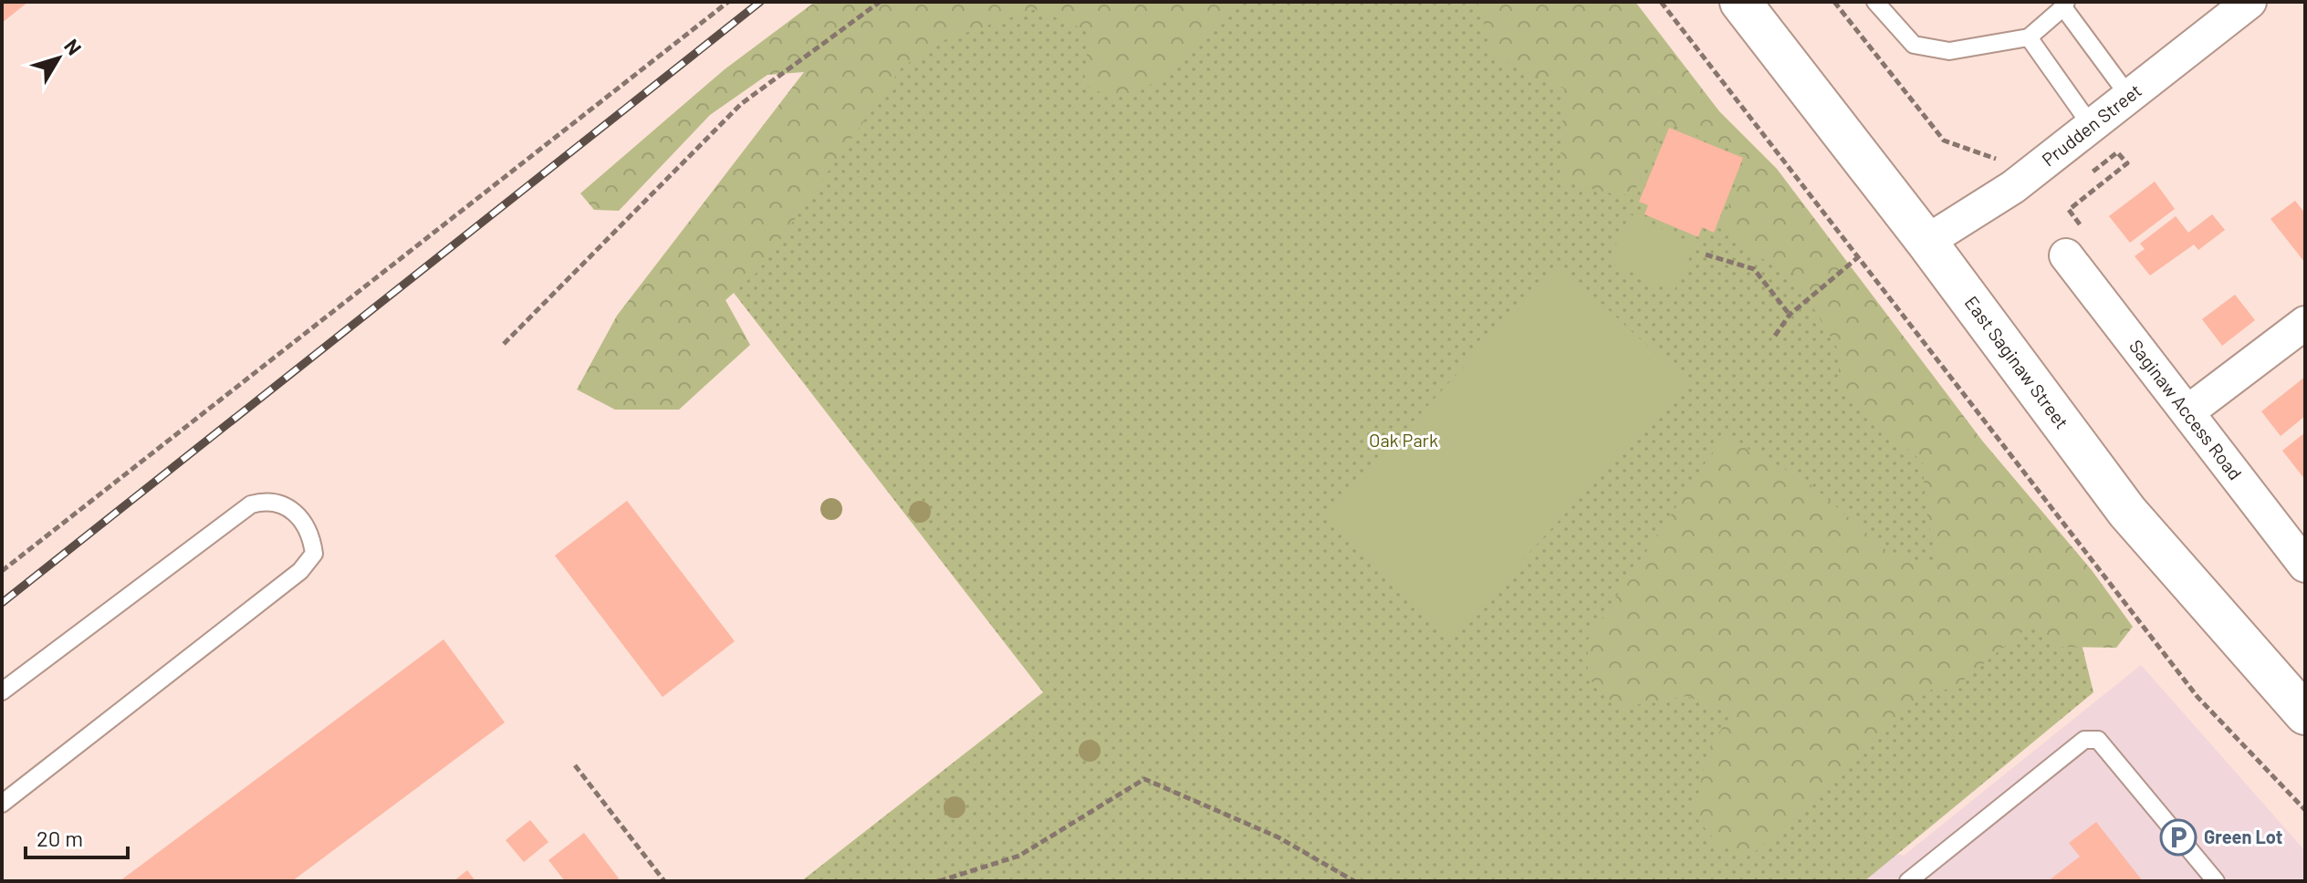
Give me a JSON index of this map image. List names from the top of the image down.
{
  "streets": {
    "main road": ["East Saginaw Street"],
    "street": ["Prudden Street", "Saginaw Access Road"]
  },
  "crossings": [
    ["Prudden Street", "East Saginaw Street"]
  ],
  "parks": ["Oak Park"],
  "places": {
    "parking": ["Green Lot"]
  },
  "scale_bar": "20 m",
  "north": "top right"
}
